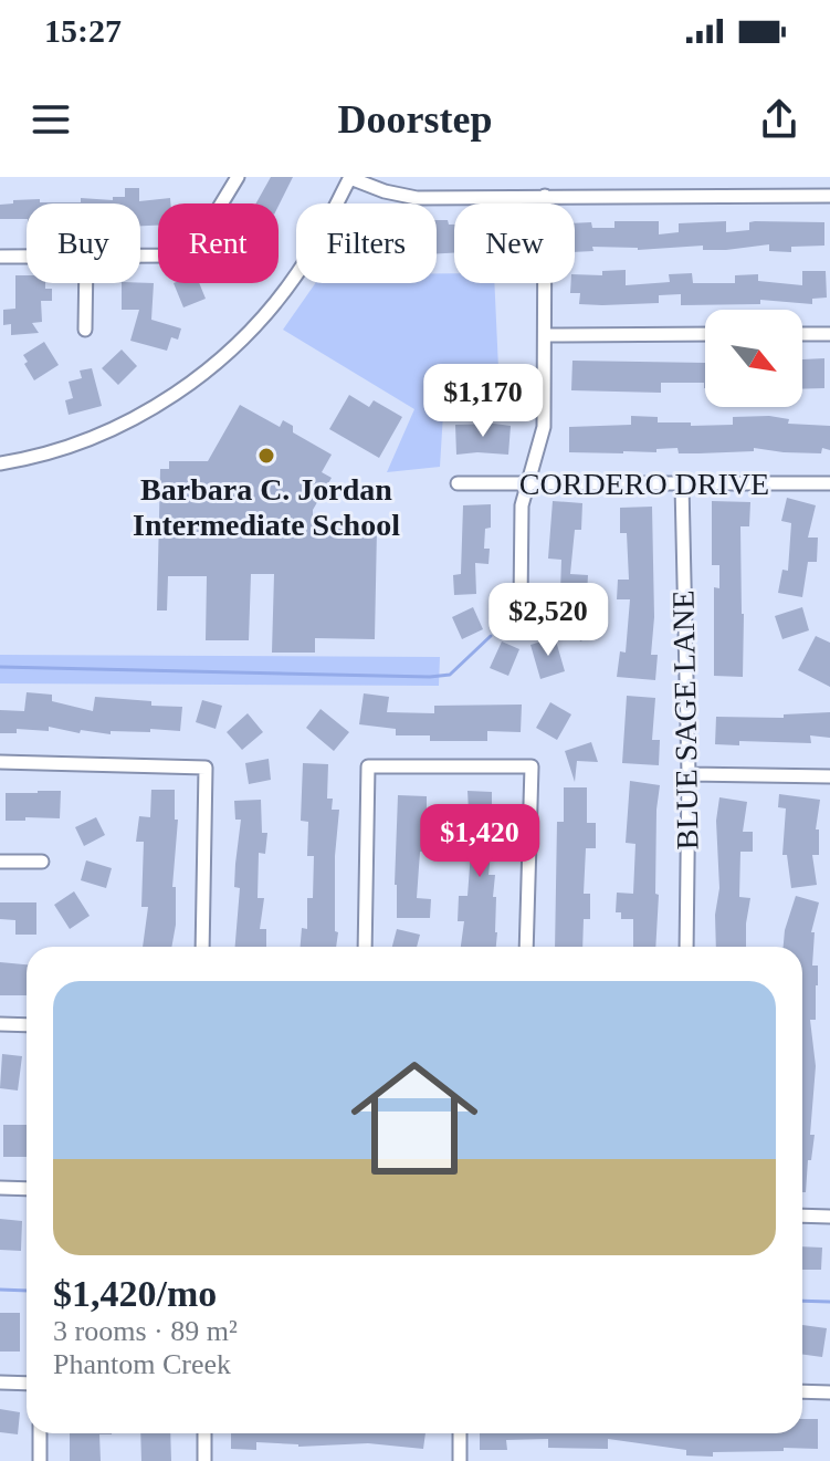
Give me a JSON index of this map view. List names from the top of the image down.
{
  "streets": {
    "street": ["CORDERO DRIVE", "BLUE SAGE LANE"]
  },
  "crossings": [
    ["CORDERO DRIVE", "BLUE SAGE LANE"]
  ],
  "places": ["Barbara C. Jordan Intermediate School"],
  "north": "bottom right",
  "page": {
    "status": "15:27",
    "header": "Doorstep",
    "chip": [
      "Buy",
      "Rent",
      "Filters",
      "New"
    ],
    "price": ["$1,170", "$2,520", "$1,420"],
    "list": [
      {
        "name": "$1,420/mo",
        "note": "3 rooms · 89 m² · Phantom Creek"
      }
    ]
  }
}
